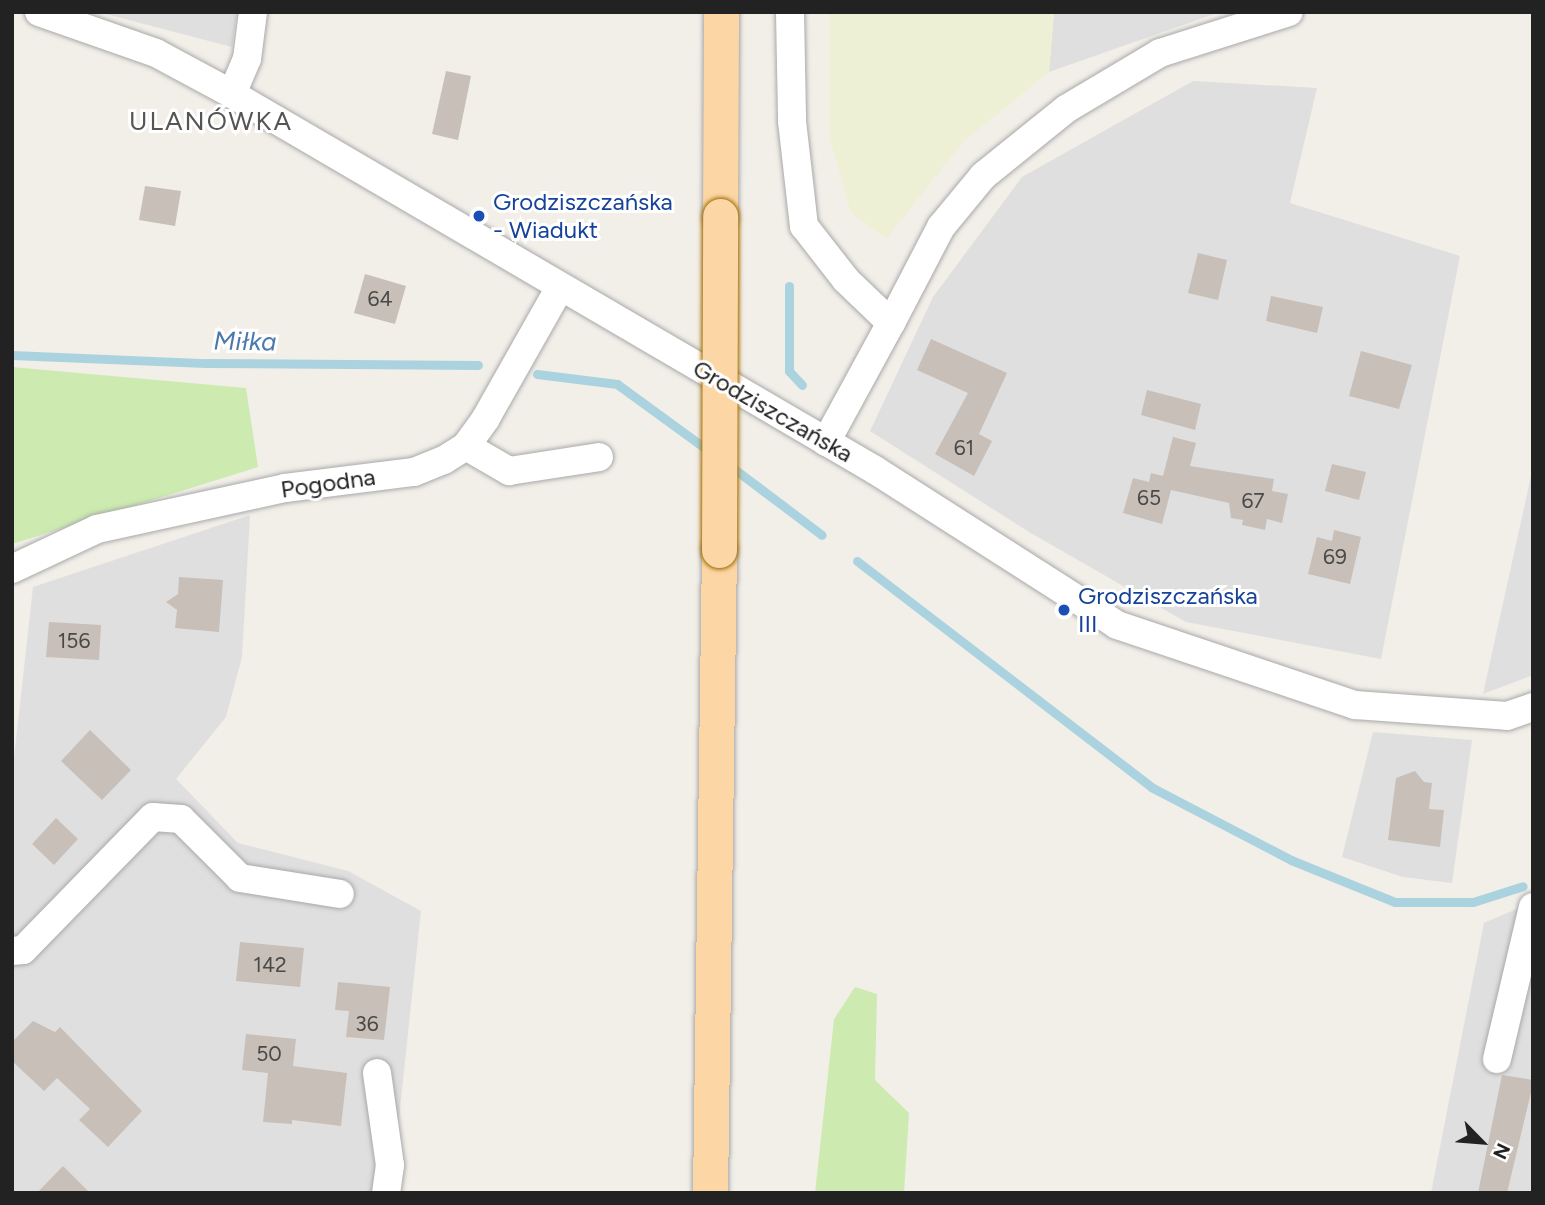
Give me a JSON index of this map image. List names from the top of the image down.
{
  "streets": {
    "street": ["Grodziszczańska", "Pogodna"]
  },
  "crossings": [
    ["Grodziszczańska", "Pogodna"]
  ],
  "districts": ["ULANÓWKA"],
  "water": ["Miłka"],
  "places": ["Grodziszczańska - Wiadukt", "Grodziszczańska III"],
  "house_numbers": [
    "64",
    "61",
    "65",
    "67",
    "69",
    "156",
    "142",
    "36",
    "50"
  ],
  "north": "bottom right"
}
